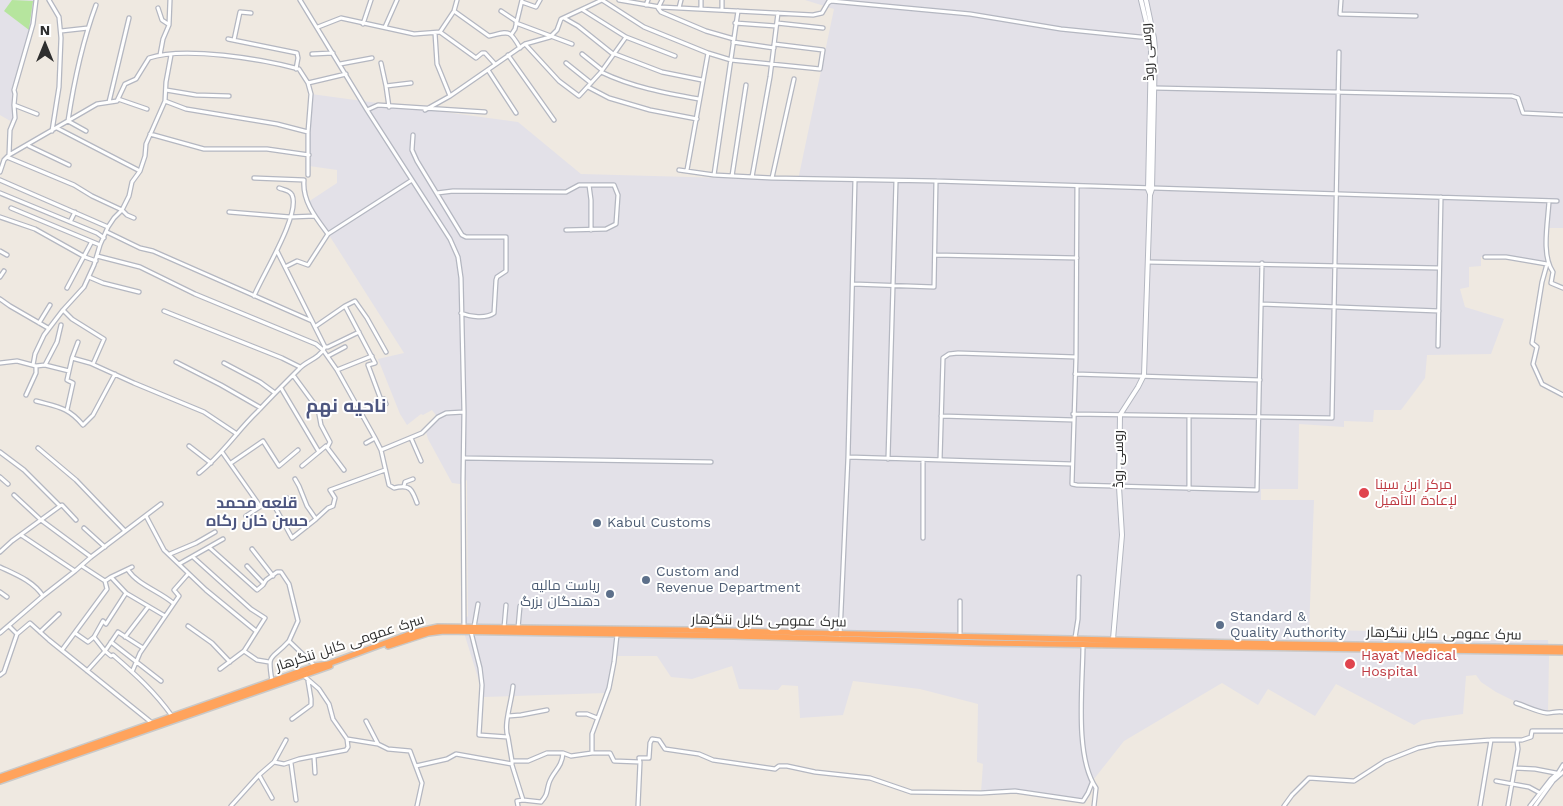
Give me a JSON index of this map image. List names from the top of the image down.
{
  "streets": {
    "highway": ["سرک عمومی کابل ننگرهار"],
    "main road": ["روسی روڈ"]
  },
  "crossings": [
    ["روسی روڈ", "سرک عمومی کابل ننگرهار"]
  ],
  "districts": ["ناحیه نهم", "قلعه محمد حسن خان رکاه"],
  "places": [
    "مركز ابن سينا لإعادة التأهيل",
    "Kabul Customs",
    "Custom and Revenue Department",
    "ریاست مالیه دهندگان بزرگ",
    "Standard & Quality Authority",
    "Hayat Medical Hospital"
  ],
  "north": "top"
}
